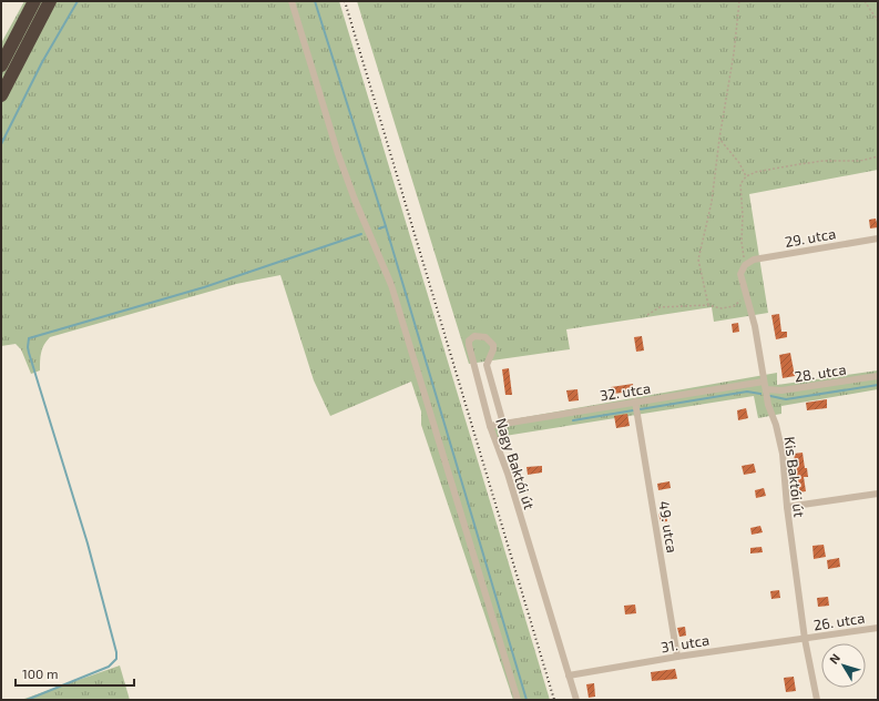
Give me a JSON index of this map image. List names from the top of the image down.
{
  "streets": {
    "street": [
      "29. utca",
      "28. utca",
      "32. utca",
      "Nagy Baktói út",
      "Kis Baktói út",
      "49. utca",
      "26. utca",
      "31. utca"
    ]
  },
  "crossings": [
    ["29. utca", "Kis Baktói út"],
    ["28. utca", "Kis Baktói út"],
    ["32. utca", "Nagy Baktói út"],
    ["32. utca", "Kis Baktói út"],
    ["32. utca", "49. utca"],
    ["Nagy Baktói út", "31. utca"],
    ["Kis Baktói út", "26. utca"],
    ["Kis Baktói út", "31. utca"],
    ["49. utca", "31. utca"],
    ["26. utca", "31. utca"]
  ],
  "scale_bar": "100 m",
  "north": "top left"
}
